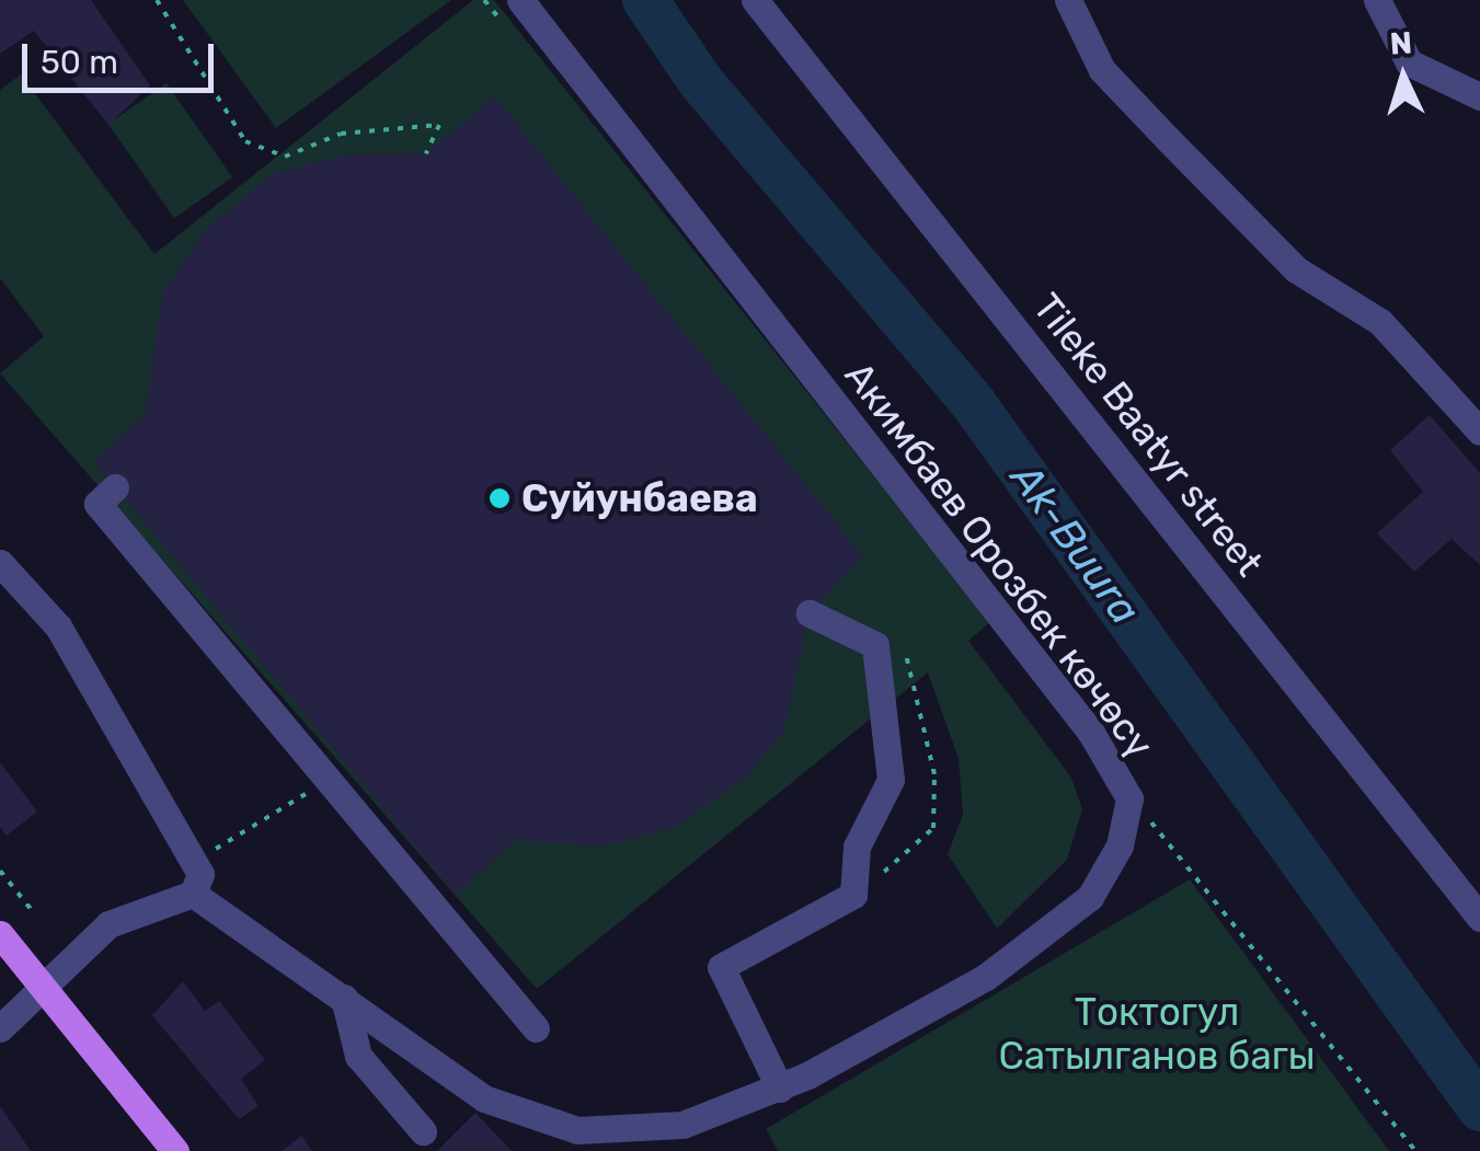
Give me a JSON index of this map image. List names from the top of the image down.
{
  "streets": {
    "street": ["Tileke Baatyr street", "Акимбаев Орозбек көчөсү"]
  },
  "water": ["Ak-Buura"],
  "parks": ["Токтогул Сатылганов багы"],
  "places": ["Суйунбаева"],
  "scale_bar": "50 m",
  "north": "top"
}
